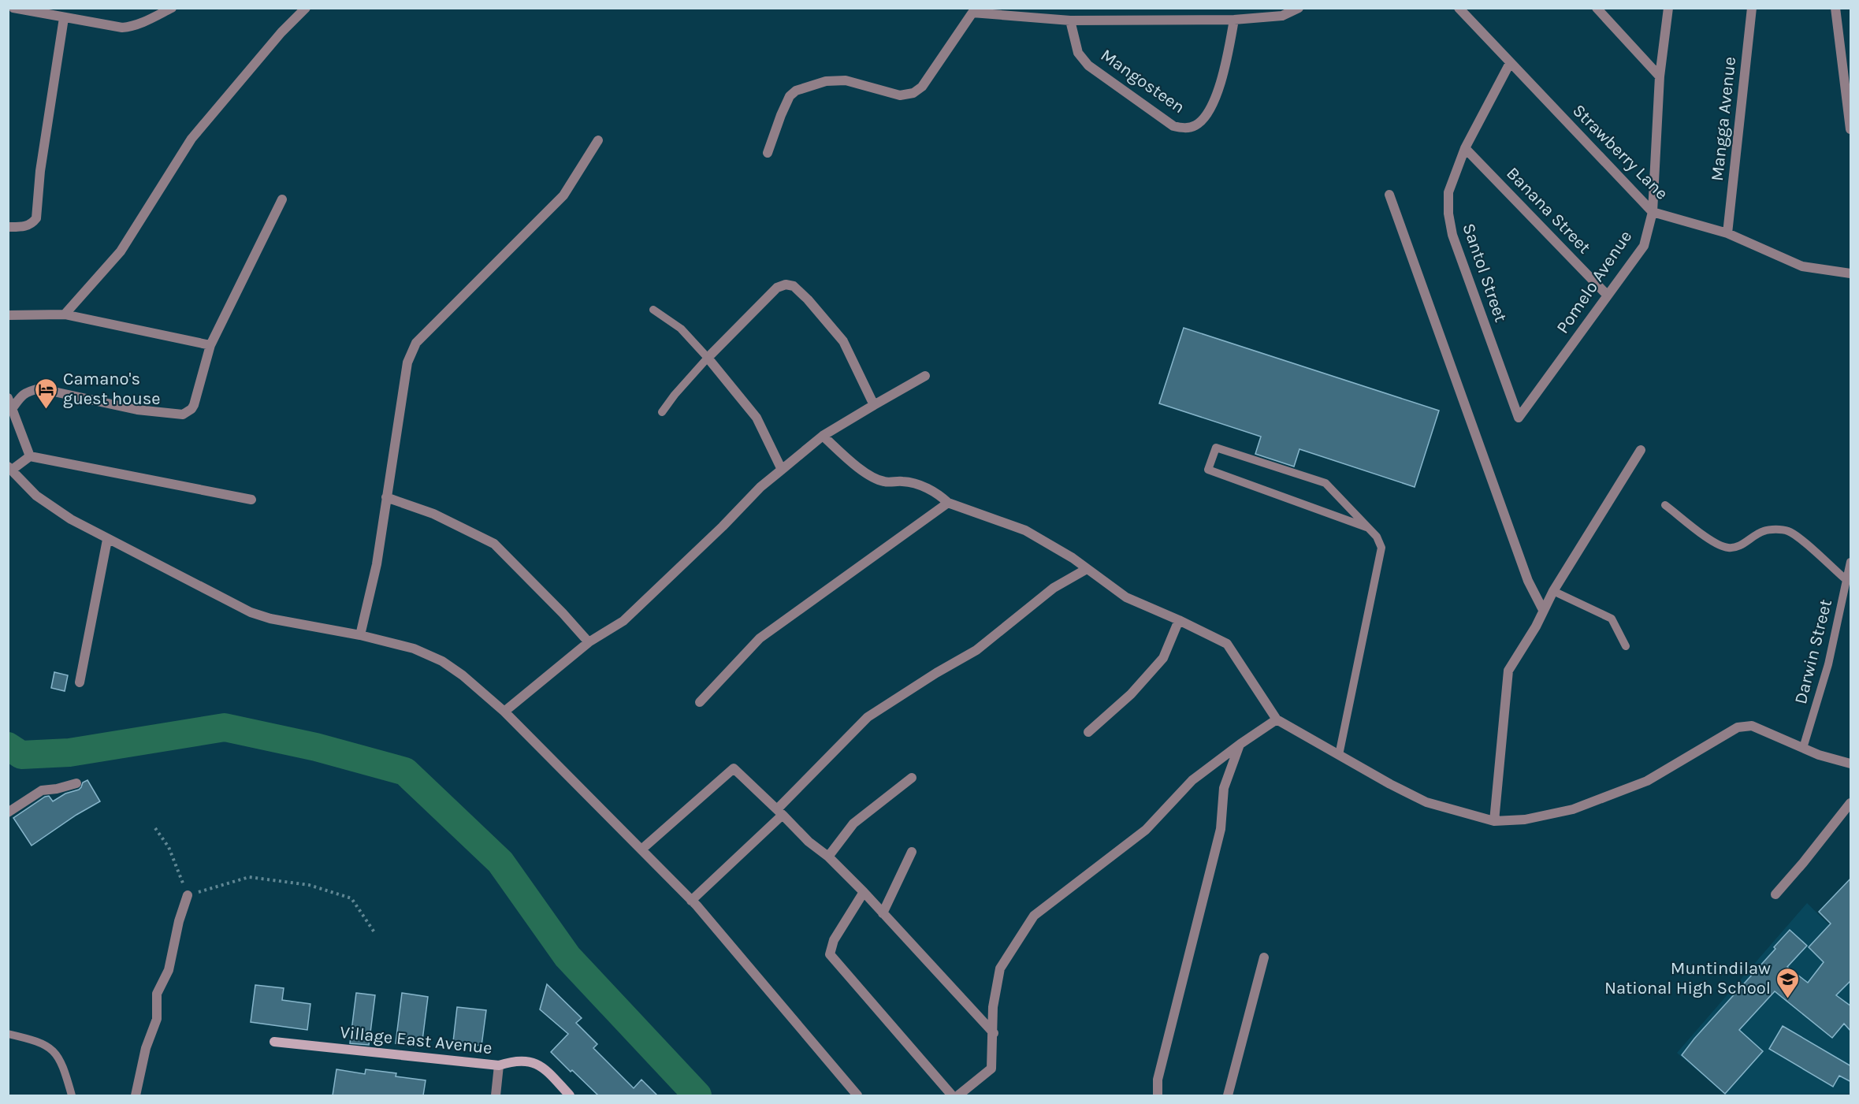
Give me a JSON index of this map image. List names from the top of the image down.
{
  "streets": {
    "street": [
      "Mangosteen",
      "Mangga Avenue",
      "Strawberry Lane",
      "Banana Street",
      "Santol Street",
      "Pomelo Avenue",
      "Village East Avenue"
    ],
    "lane": ["Darwin Street"]
  },
  "crossings": [
    ["Mangga Avenue", "Strawberry Lane"],
    ["Strawberry Lane", "Santol Street"],
    ["Strawberry Lane", "Pomelo Avenue"],
    ["Banana Street", "Santol Street"],
    ["Banana Street", "Pomelo Avenue"],
    ["Santol Street", "Pomelo Avenue"]
  ],
  "places": {
    "hotel": ["Camano's guest house"],
    "school or university": ["Muntindilaw National High School"]
  }
}
